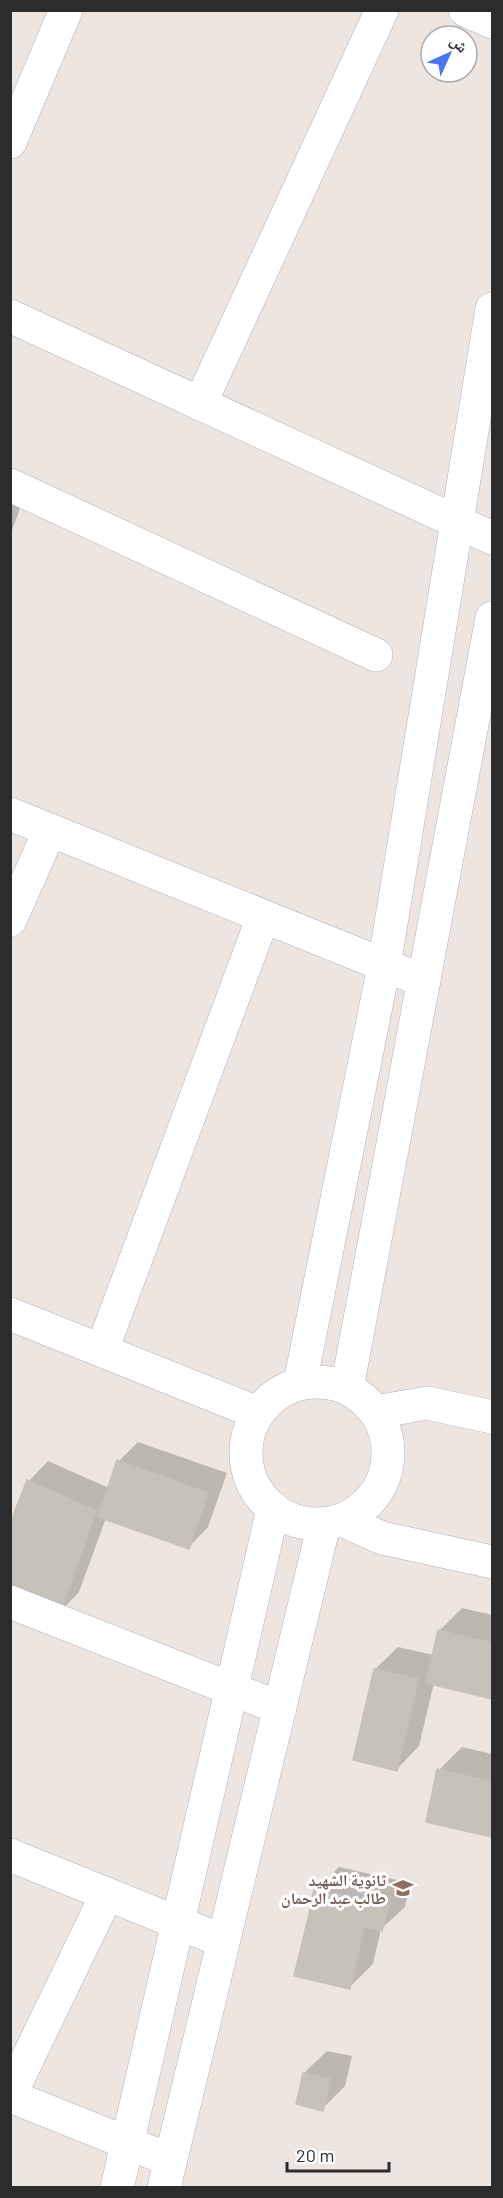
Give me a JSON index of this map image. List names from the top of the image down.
{
  "places": {
    "school or university": ["ثانوية الشهيد طالب عبد الرحمان"]
  },
  "scale_bar": "20 m",
  "north": "top right"
}
